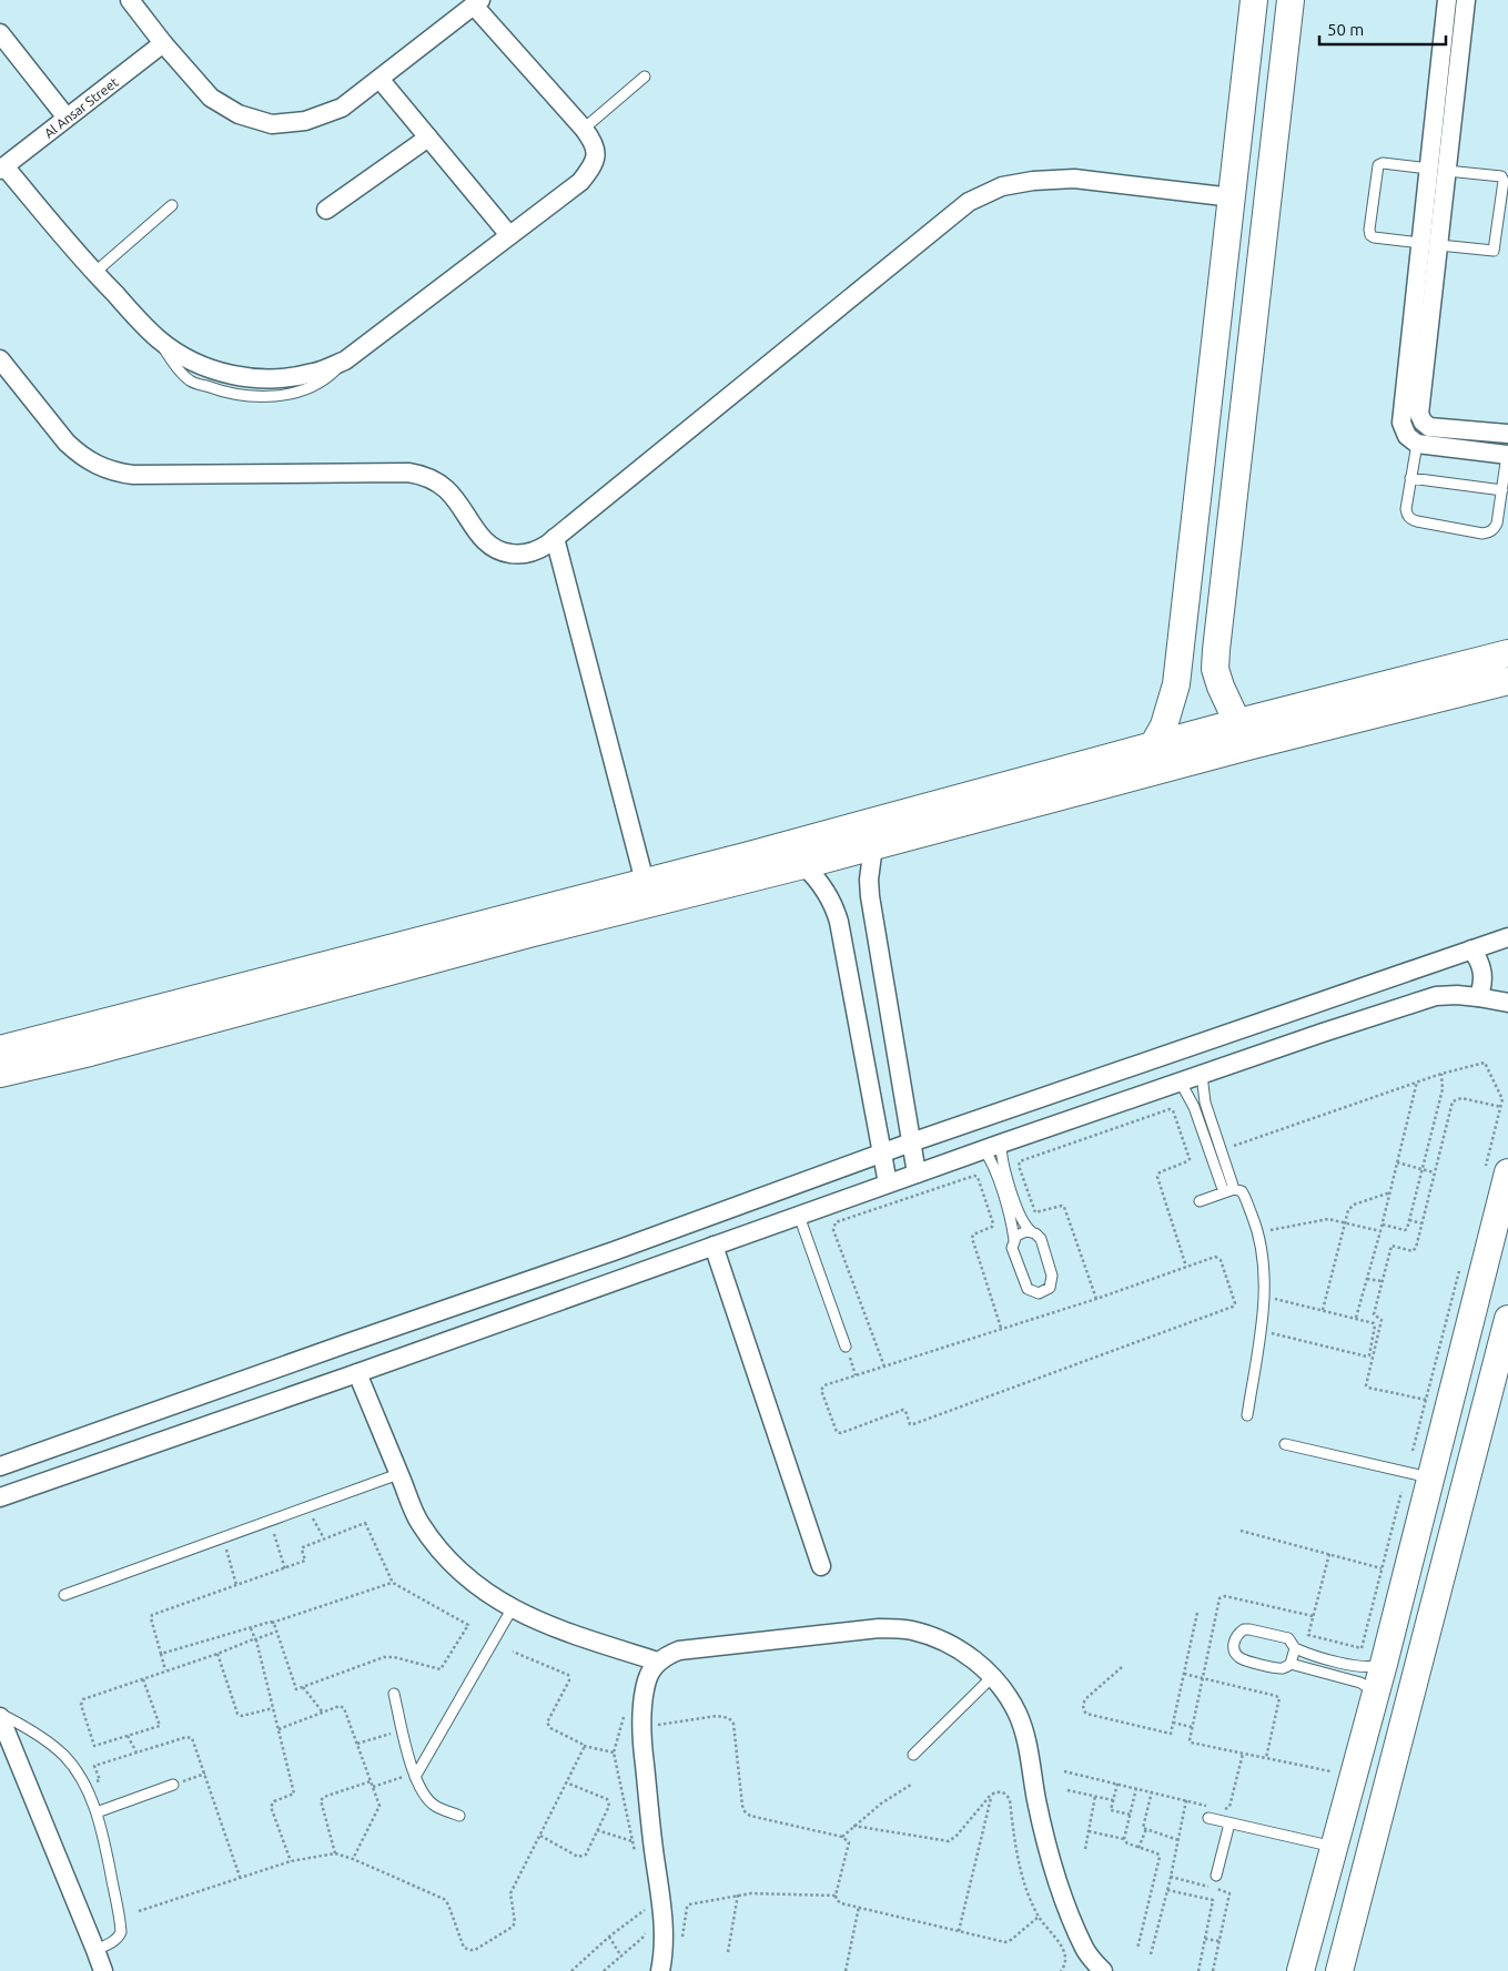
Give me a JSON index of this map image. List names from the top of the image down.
{
  "streets": {
    "street": ["Al Ansar Street"]
  },
  "scale_bar": "50 m"
}
